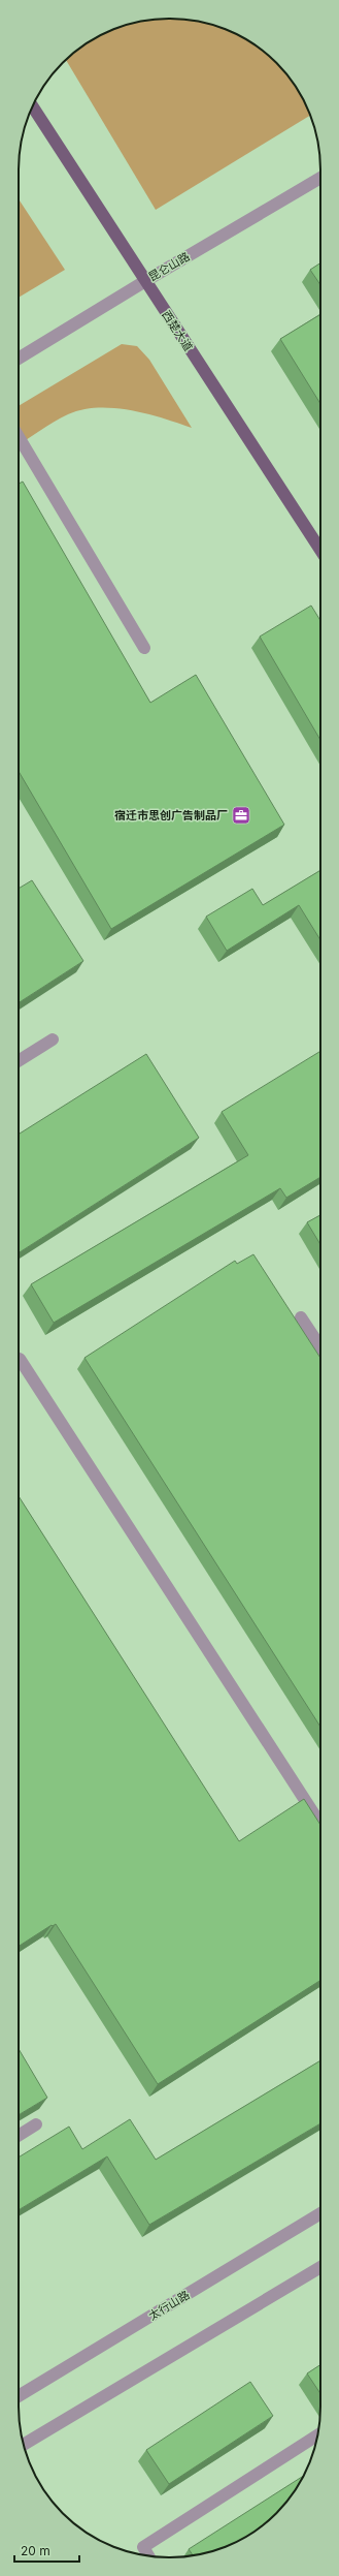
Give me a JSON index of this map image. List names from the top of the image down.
{
  "streets": {
    "main road": ["西楚大道"],
    "street": ["昆仑山路", "太行山路"]
  },
  "crossings": [
    ["昆仑山路", "西楚大道"]
  ],
  "places": {
    "office": ["宿迁市思创广告制品厂"]
  },
  "scale_bar": "20 m"
}
